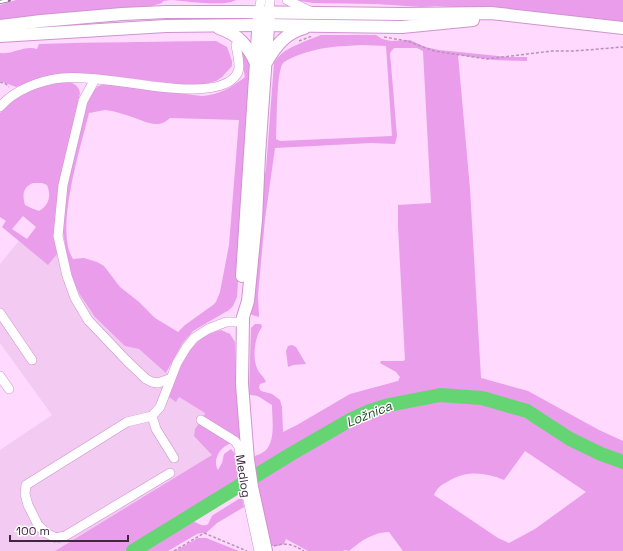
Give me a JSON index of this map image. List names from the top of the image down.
{
  "streets": {
    "street": ["Medlog"]
  },
  "water": ["Ložnica"],
  "scale_bar": "100 m"
}
